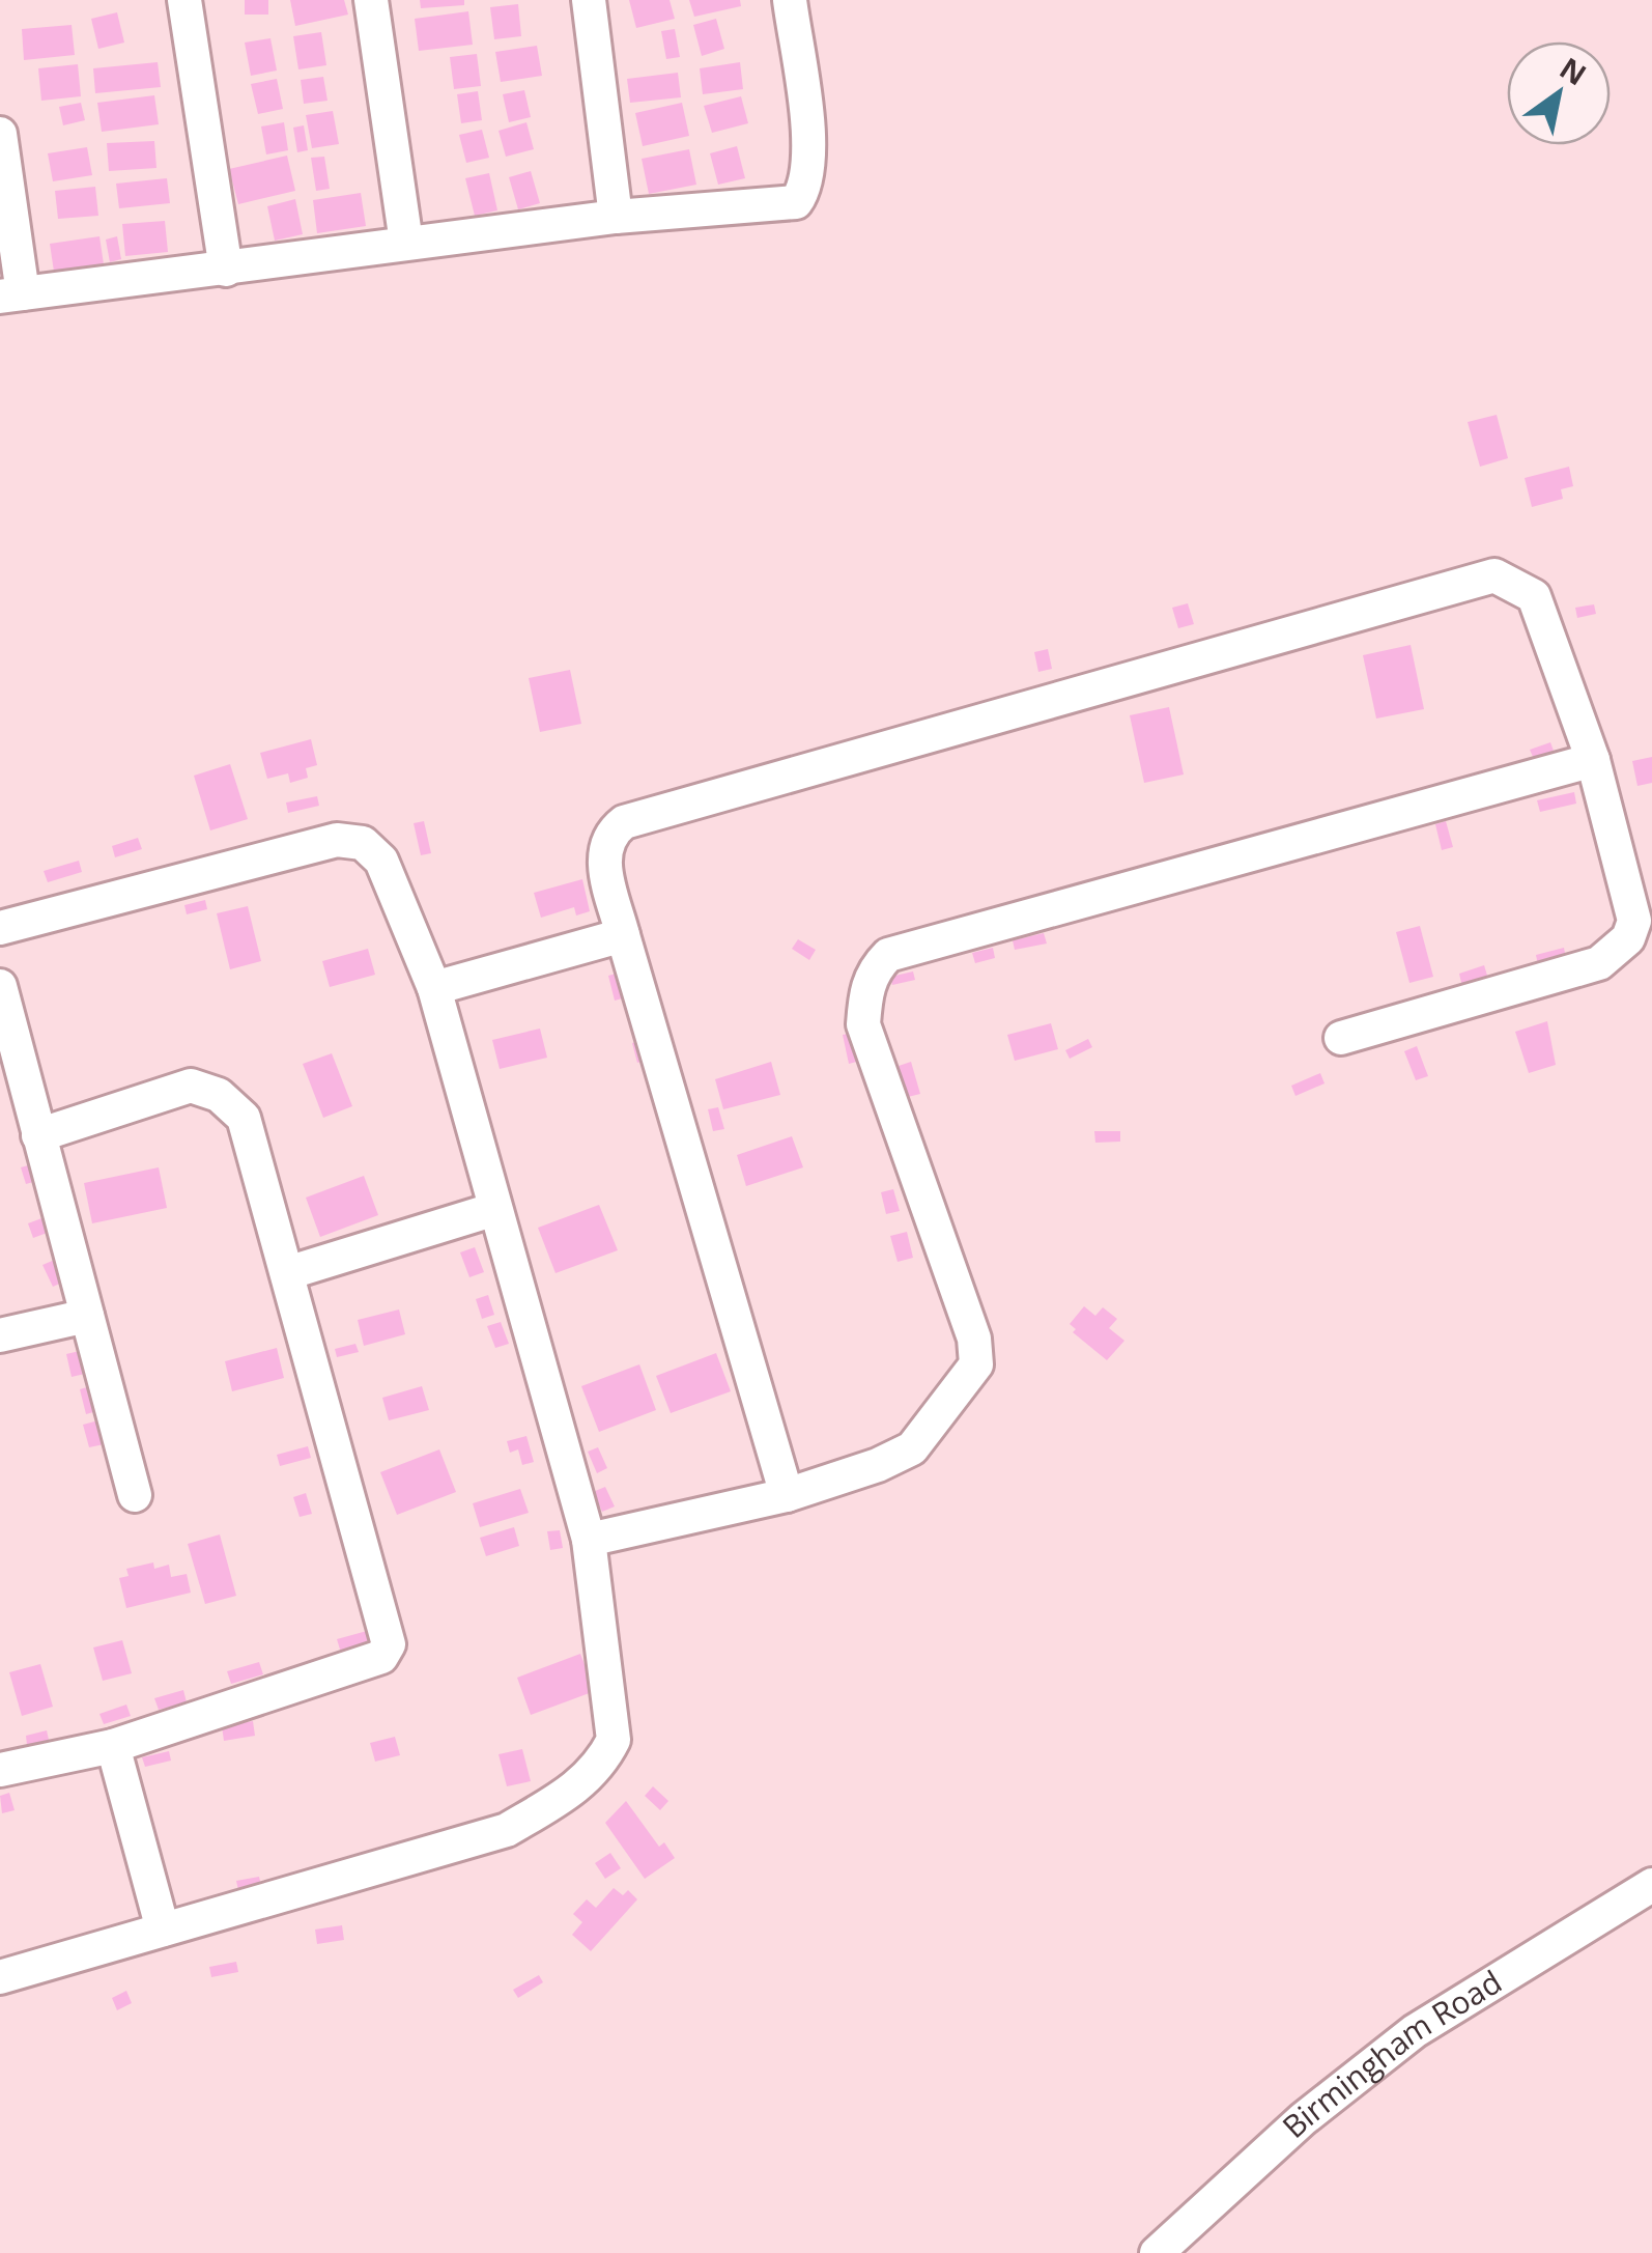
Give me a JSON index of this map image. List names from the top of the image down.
{
  "streets": {
    "street": ["Birmingham Road"]
  },
  "north": "top right"
}
